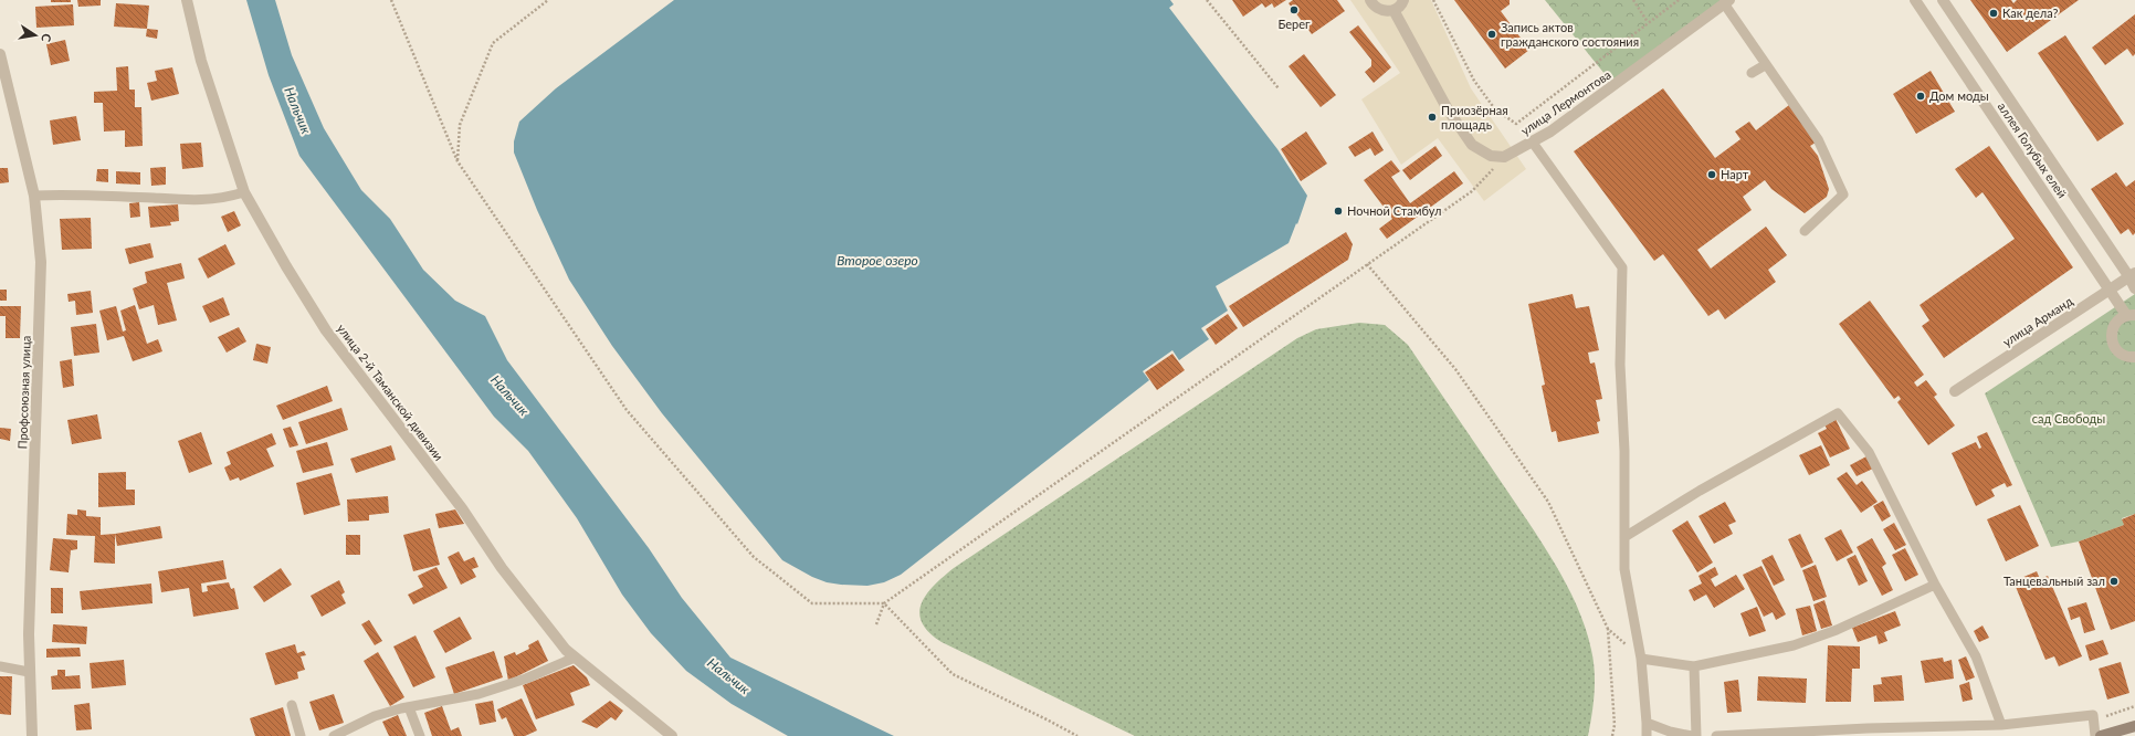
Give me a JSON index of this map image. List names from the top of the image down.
{
  "streets": {
    "street": [
      "улица Лермонтова",
      "аллея Голубых елей",
      "улица Арманд",
      "Профсоюзная улица",
      "улица 2-й Таманской дивизии"
    ]
  },
  "crossings": [
    ["аллея Голубых елей", "улица Арманд"]
  ],
  "water": ["Нальчик", "Второе озеро"],
  "parks": ["сад Свободы"],
  "places": [
    "Берег",
    "Как дела?",
    "Запись актов гражданского состояния",
    "Дом моды",
    "Приозёрная площадь",
    "Нарт",
    "Ночной Стамбул",
    "Танцевальный зал"
  ],
  "north": "right"
}
